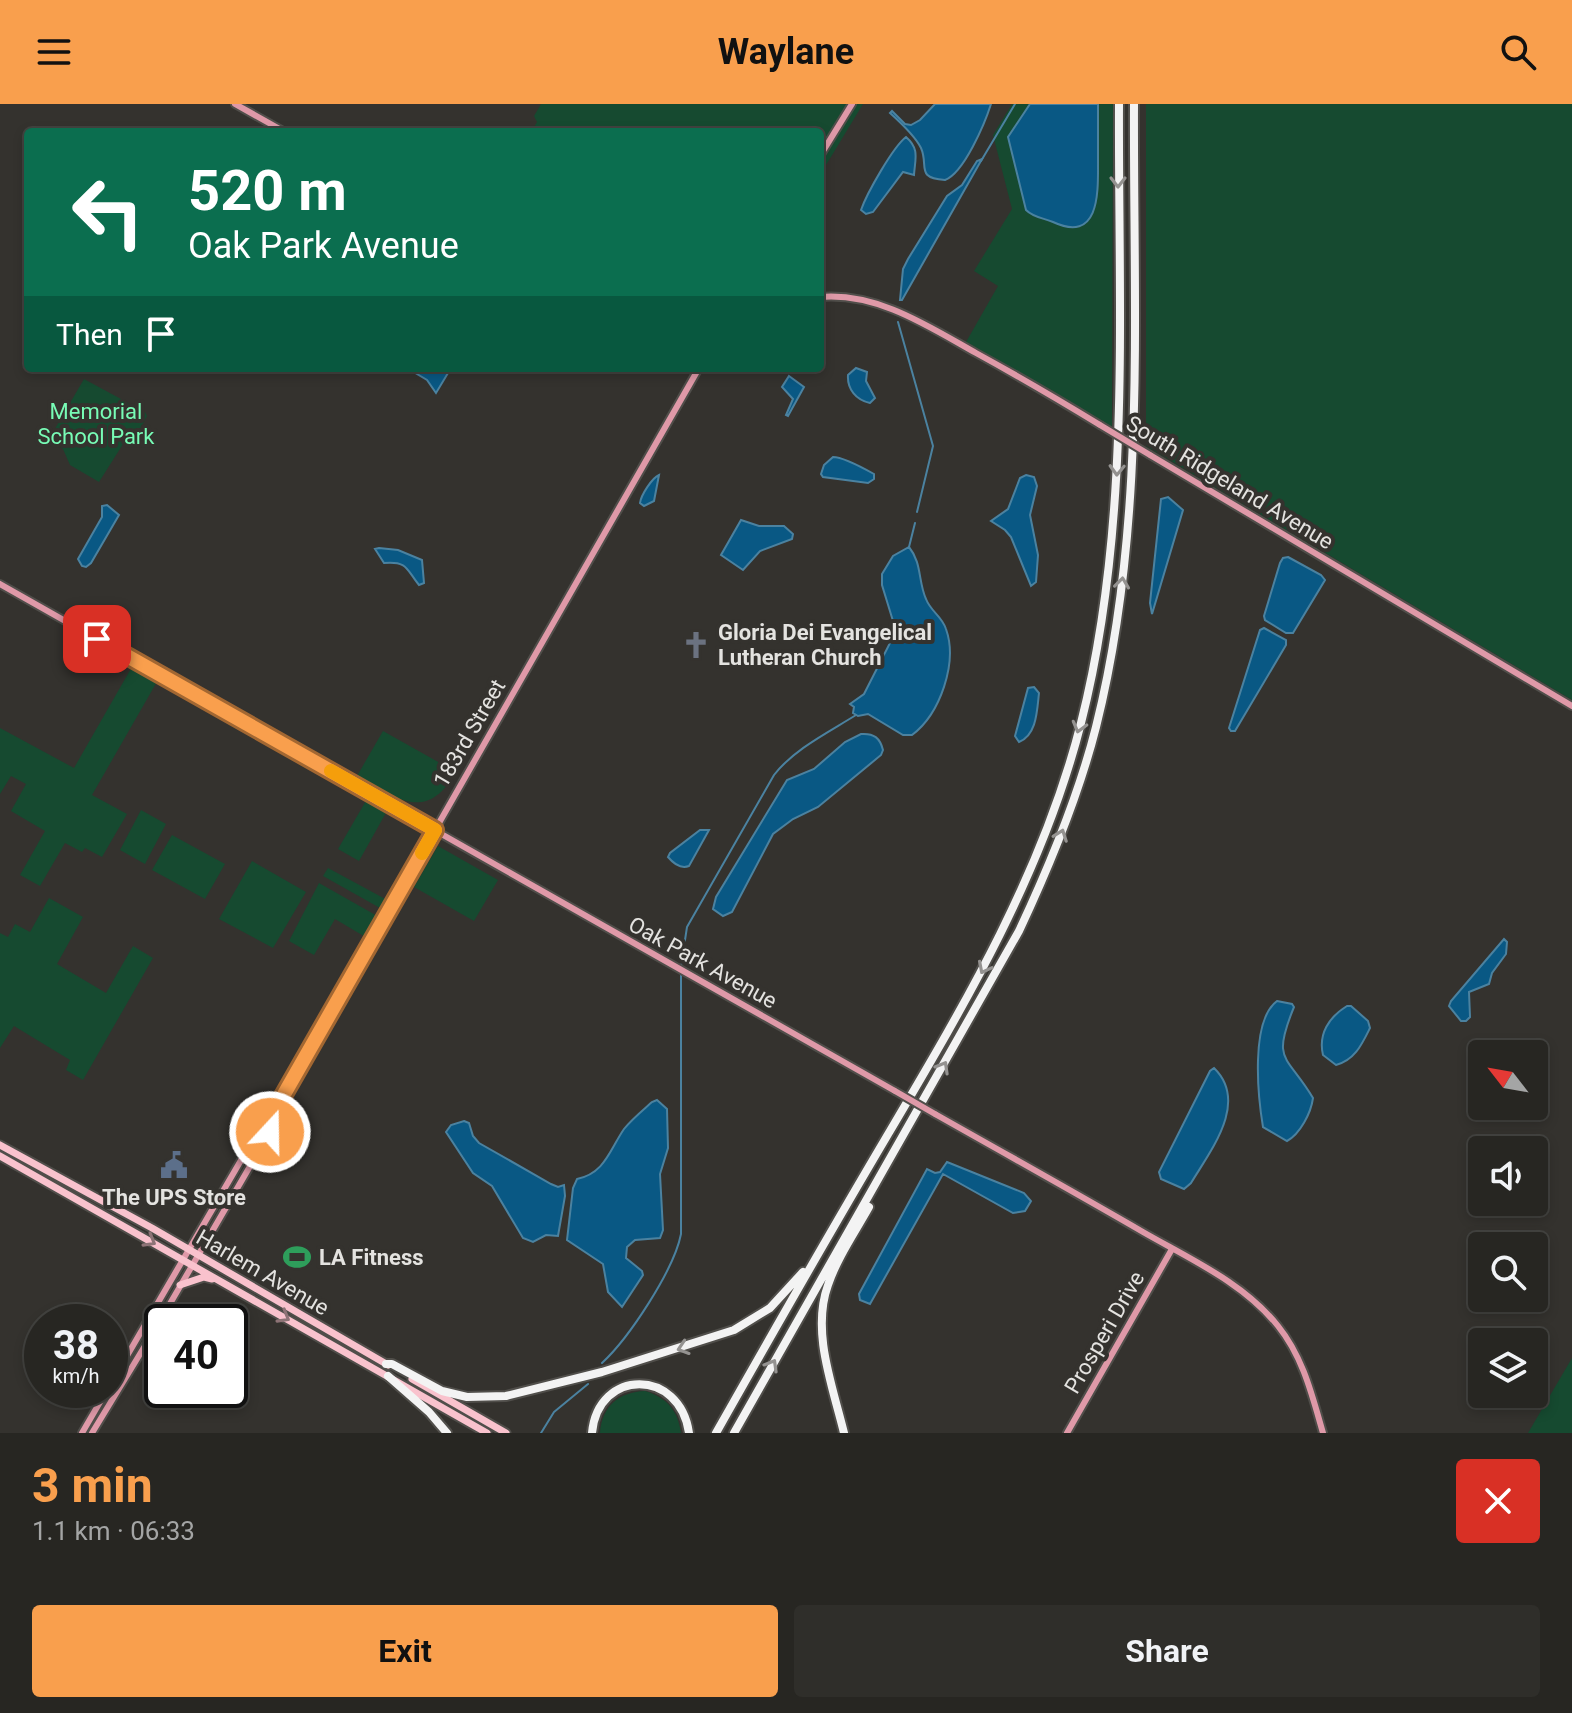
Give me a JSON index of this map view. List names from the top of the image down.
{
  "streets": {
    "main road": ["Harlem Avenue"],
    "street": [
      "South Ridgeland Avenue",
      "183rd Street",
      "Oak Park Avenue",
      "Prosperi Drive"
    ]
  },
  "crossings": [
    ["183rd Street", "Oak Park Avenue"],
    ["183rd Street", "Harlem Avenue"],
    ["Oak Park Avenue", "Prosperi Drive"]
  ],
  "parks": ["Memorial School Park"],
  "places": {
    "church": ["Gloria Dei Evangelical Lutheran Church"],
    "public building": ["The UPS Store"],
    "sports": ["LA Fitness"]
  },
  "north": "top left",
  "page": {
    "header": "Waylane",
    "turn": ["520 m", "Oak Park Avenue"],
    "then": "Then",
    "speed": "38 km/h",
    "limit": "40",
    "heading": ["3 min", "1.1 km · 06:33"],
    "buttons": ["Exit", "Share"]
  }
}
